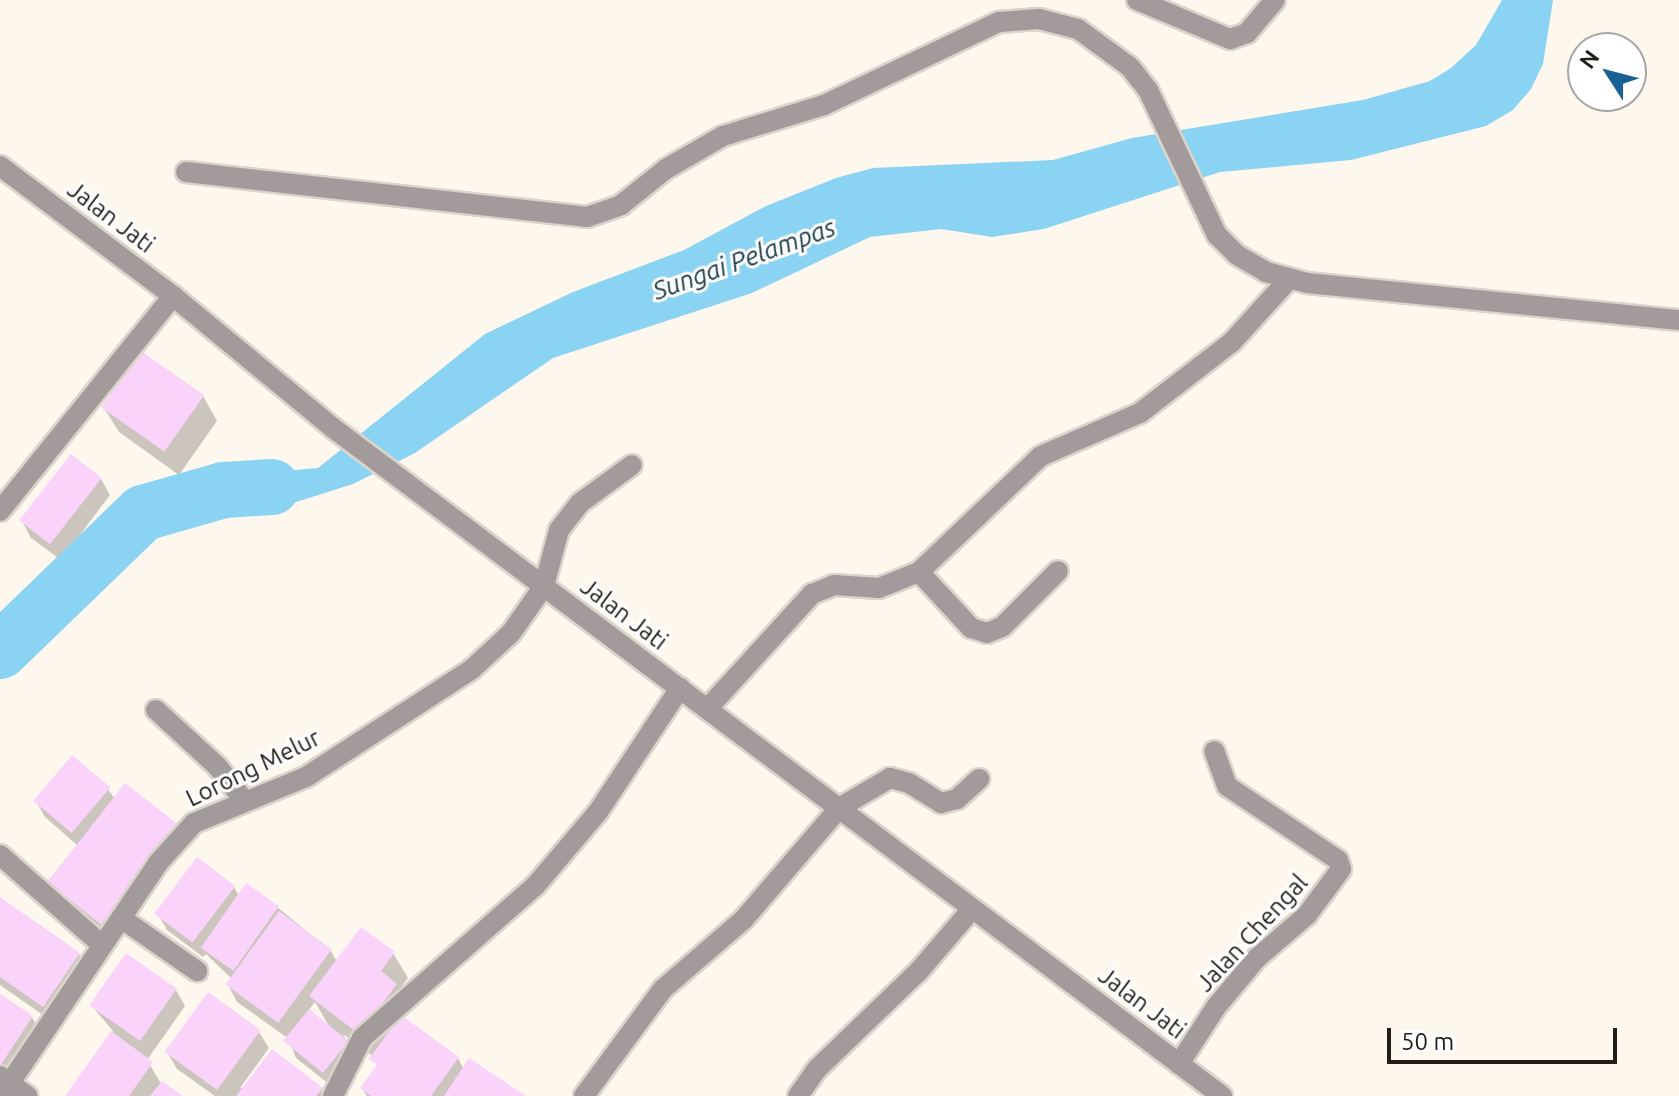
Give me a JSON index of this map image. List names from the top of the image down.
{
  "streets": {
    "street": ["Jalan Jati", "Lorong Melur", "Jalan Chengal"]
  },
  "crossings": [
    ["Jalan Jati", "Lorong Melur"],
    ["Jalan Jati", "Jalan Chengal"]
  ],
  "water": ["Sungai Pelampas"],
  "scale_bar": "50 m",
  "north": "top left"
}
